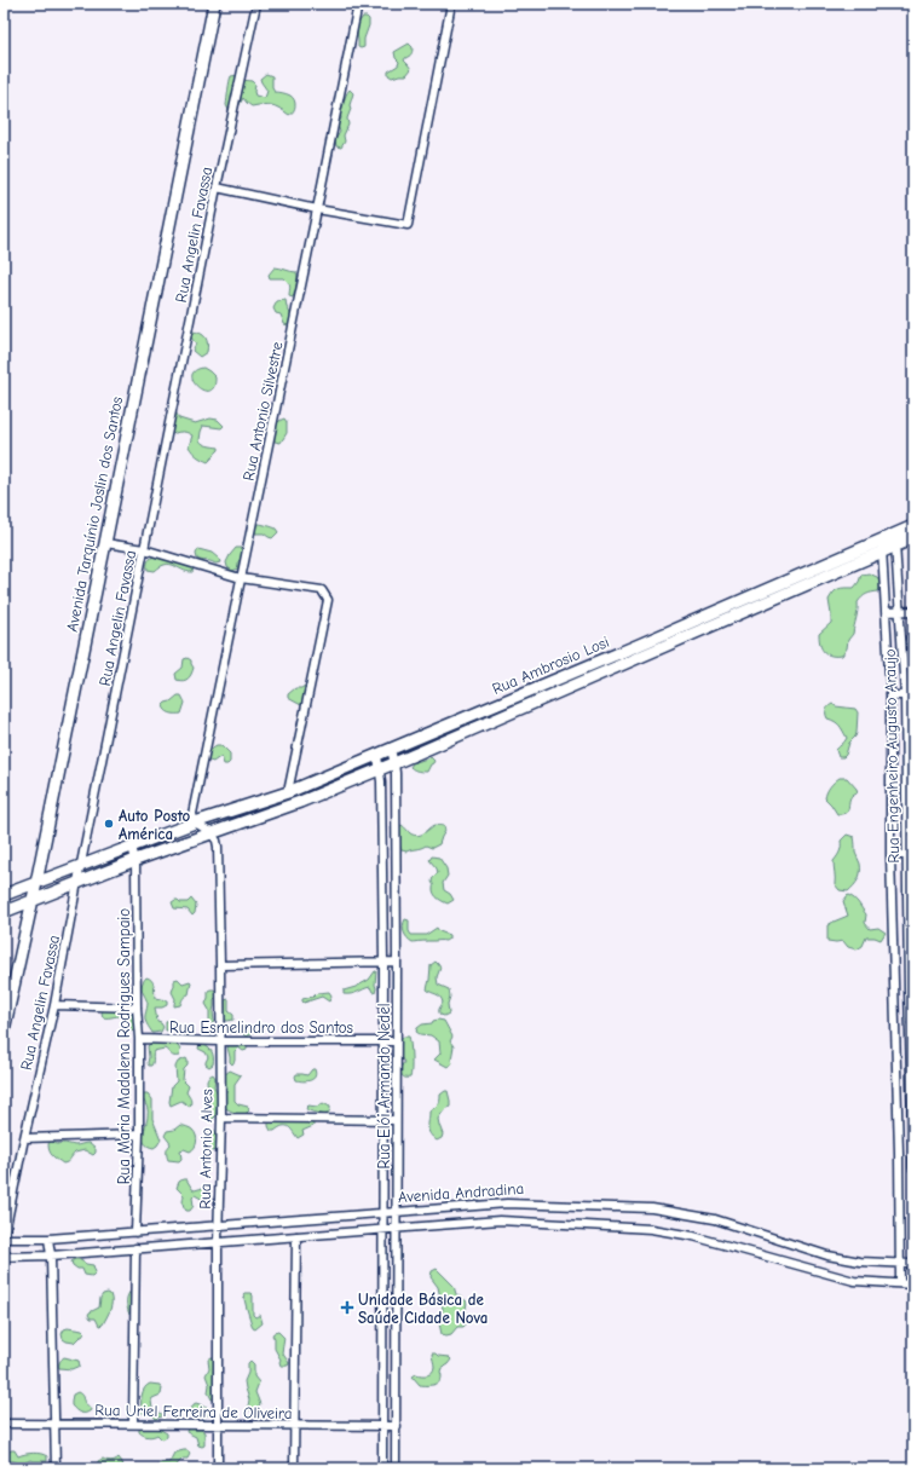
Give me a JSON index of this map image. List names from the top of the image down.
{
  "streets": {
    "street": [
      "Rua Angelin Favassa",
      "Rua Antonio Silvestre",
      "Avenida Tarquínio Joslin dos Santos",
      "Rua Ambrosio Losi",
      "Rua Engenheiro Augusto Araujo",
      "Rua Esmelindro dos Santos",
      "Rua Maria Madalena Rodrigues Sampaio",
      "Rua Elói Armando Nedel",
      "Rua Antonio Alves",
      "Avenida Andradina",
      "Rua Uriel Ferreira de Oliveira"
    ]
  },
  "crossings": [
    ["Rua Angelin Favassa", "Rua Ambrosio Losi"],
    ["Rua Angelin Favassa", "Avenida Andradina"],
    ["Rua Antonio Silvestre", "Rua Ambrosio Losi"],
    ["Avenida Tarquínio Joslin dos Santos", "Rua Ambrosio Losi"],
    ["Rua Ambrosio Losi", "Rua Engenheiro Augusto Araujo"],
    ["Rua Ambrosio Losi", "Rua Maria Madalena Rodrigues Sampaio"],
    ["Rua Ambrosio Losi", "Rua Elói Armando Nedel"],
    ["Rua Ambrosio Losi", "Rua Antonio Alves"],
    ["Rua Esmelindro dos Santos", "Rua Maria Madalena Rodrigues Sampaio"],
    ["Rua Esmelindro dos Santos", "Rua Elói Armando Nedel"],
    ["Rua Esmelindro dos Santos", "Rua Antonio Alves"],
    ["Rua Maria Madalena Rodrigues Sampaio", "Avenida Andradina"],
    ["Rua Elói Armando Nedel", "Avenida Andradina"],
    ["Rua Elói Armando Nedel", "Rua Uriel Ferreira de Oliveira"],
    ["Rua Antonio Alves", "Avenida Andradina"],
    ["Rua Antonio Alves", "Rua Uriel Ferreira de Oliveira"]
  ],
  "places": {
    "other": ["Auto Posto América"],
    "health": ["Unidade Básica de Saúde Cidade Nova"]
  }
}
